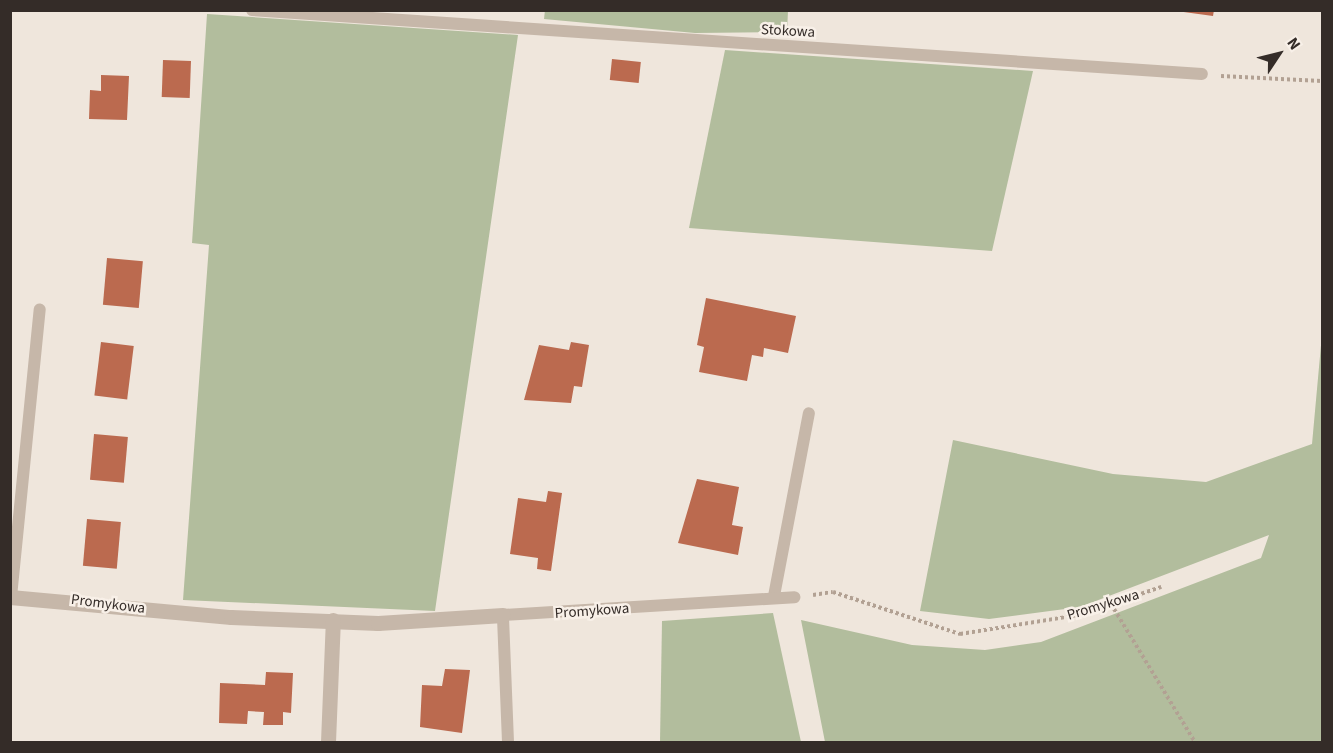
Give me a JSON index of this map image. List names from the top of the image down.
{
  "streets": {
    "street": ["Promykowa"],
    "lane": ["Stokowa"]
  },
  "north": "top right"
}
